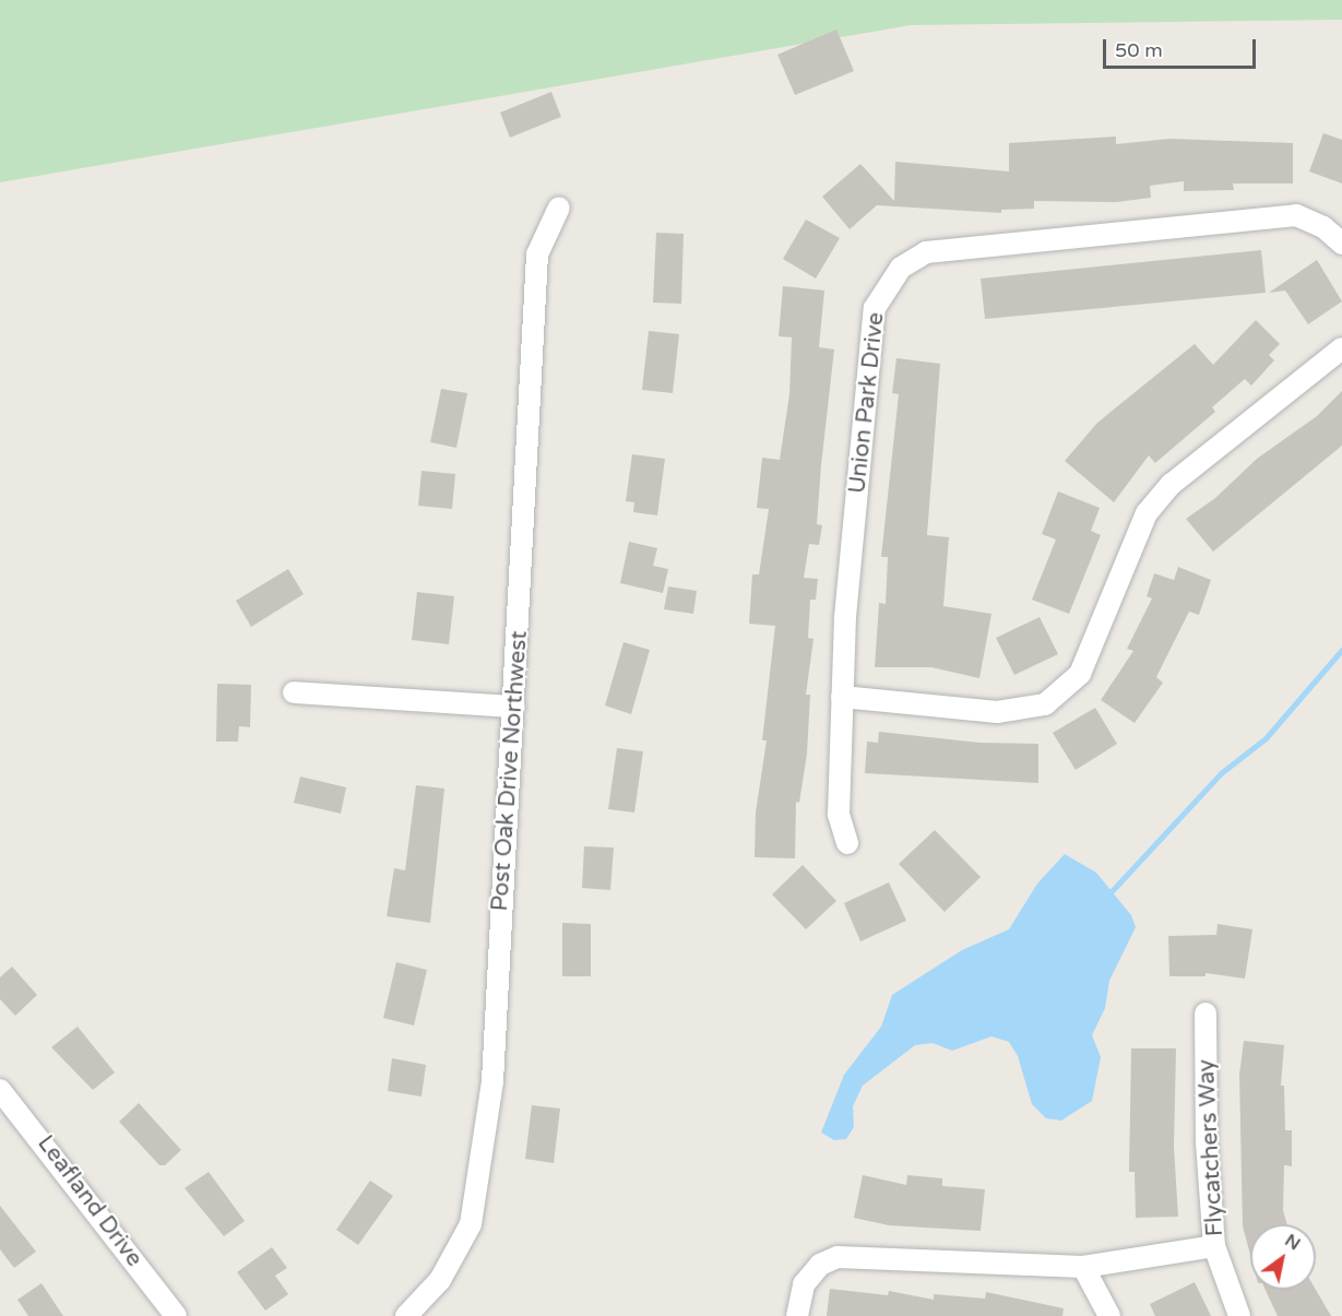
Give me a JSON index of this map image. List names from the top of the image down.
{
  "streets": {
    "street": [
      "Union Park Drive",
      "Post Oak Drive Northwest",
      "Flycatchers Way",
      "Leafland Drive"
    ]
  },
  "scale_bar": "50 m",
  "north": "top right"
}
